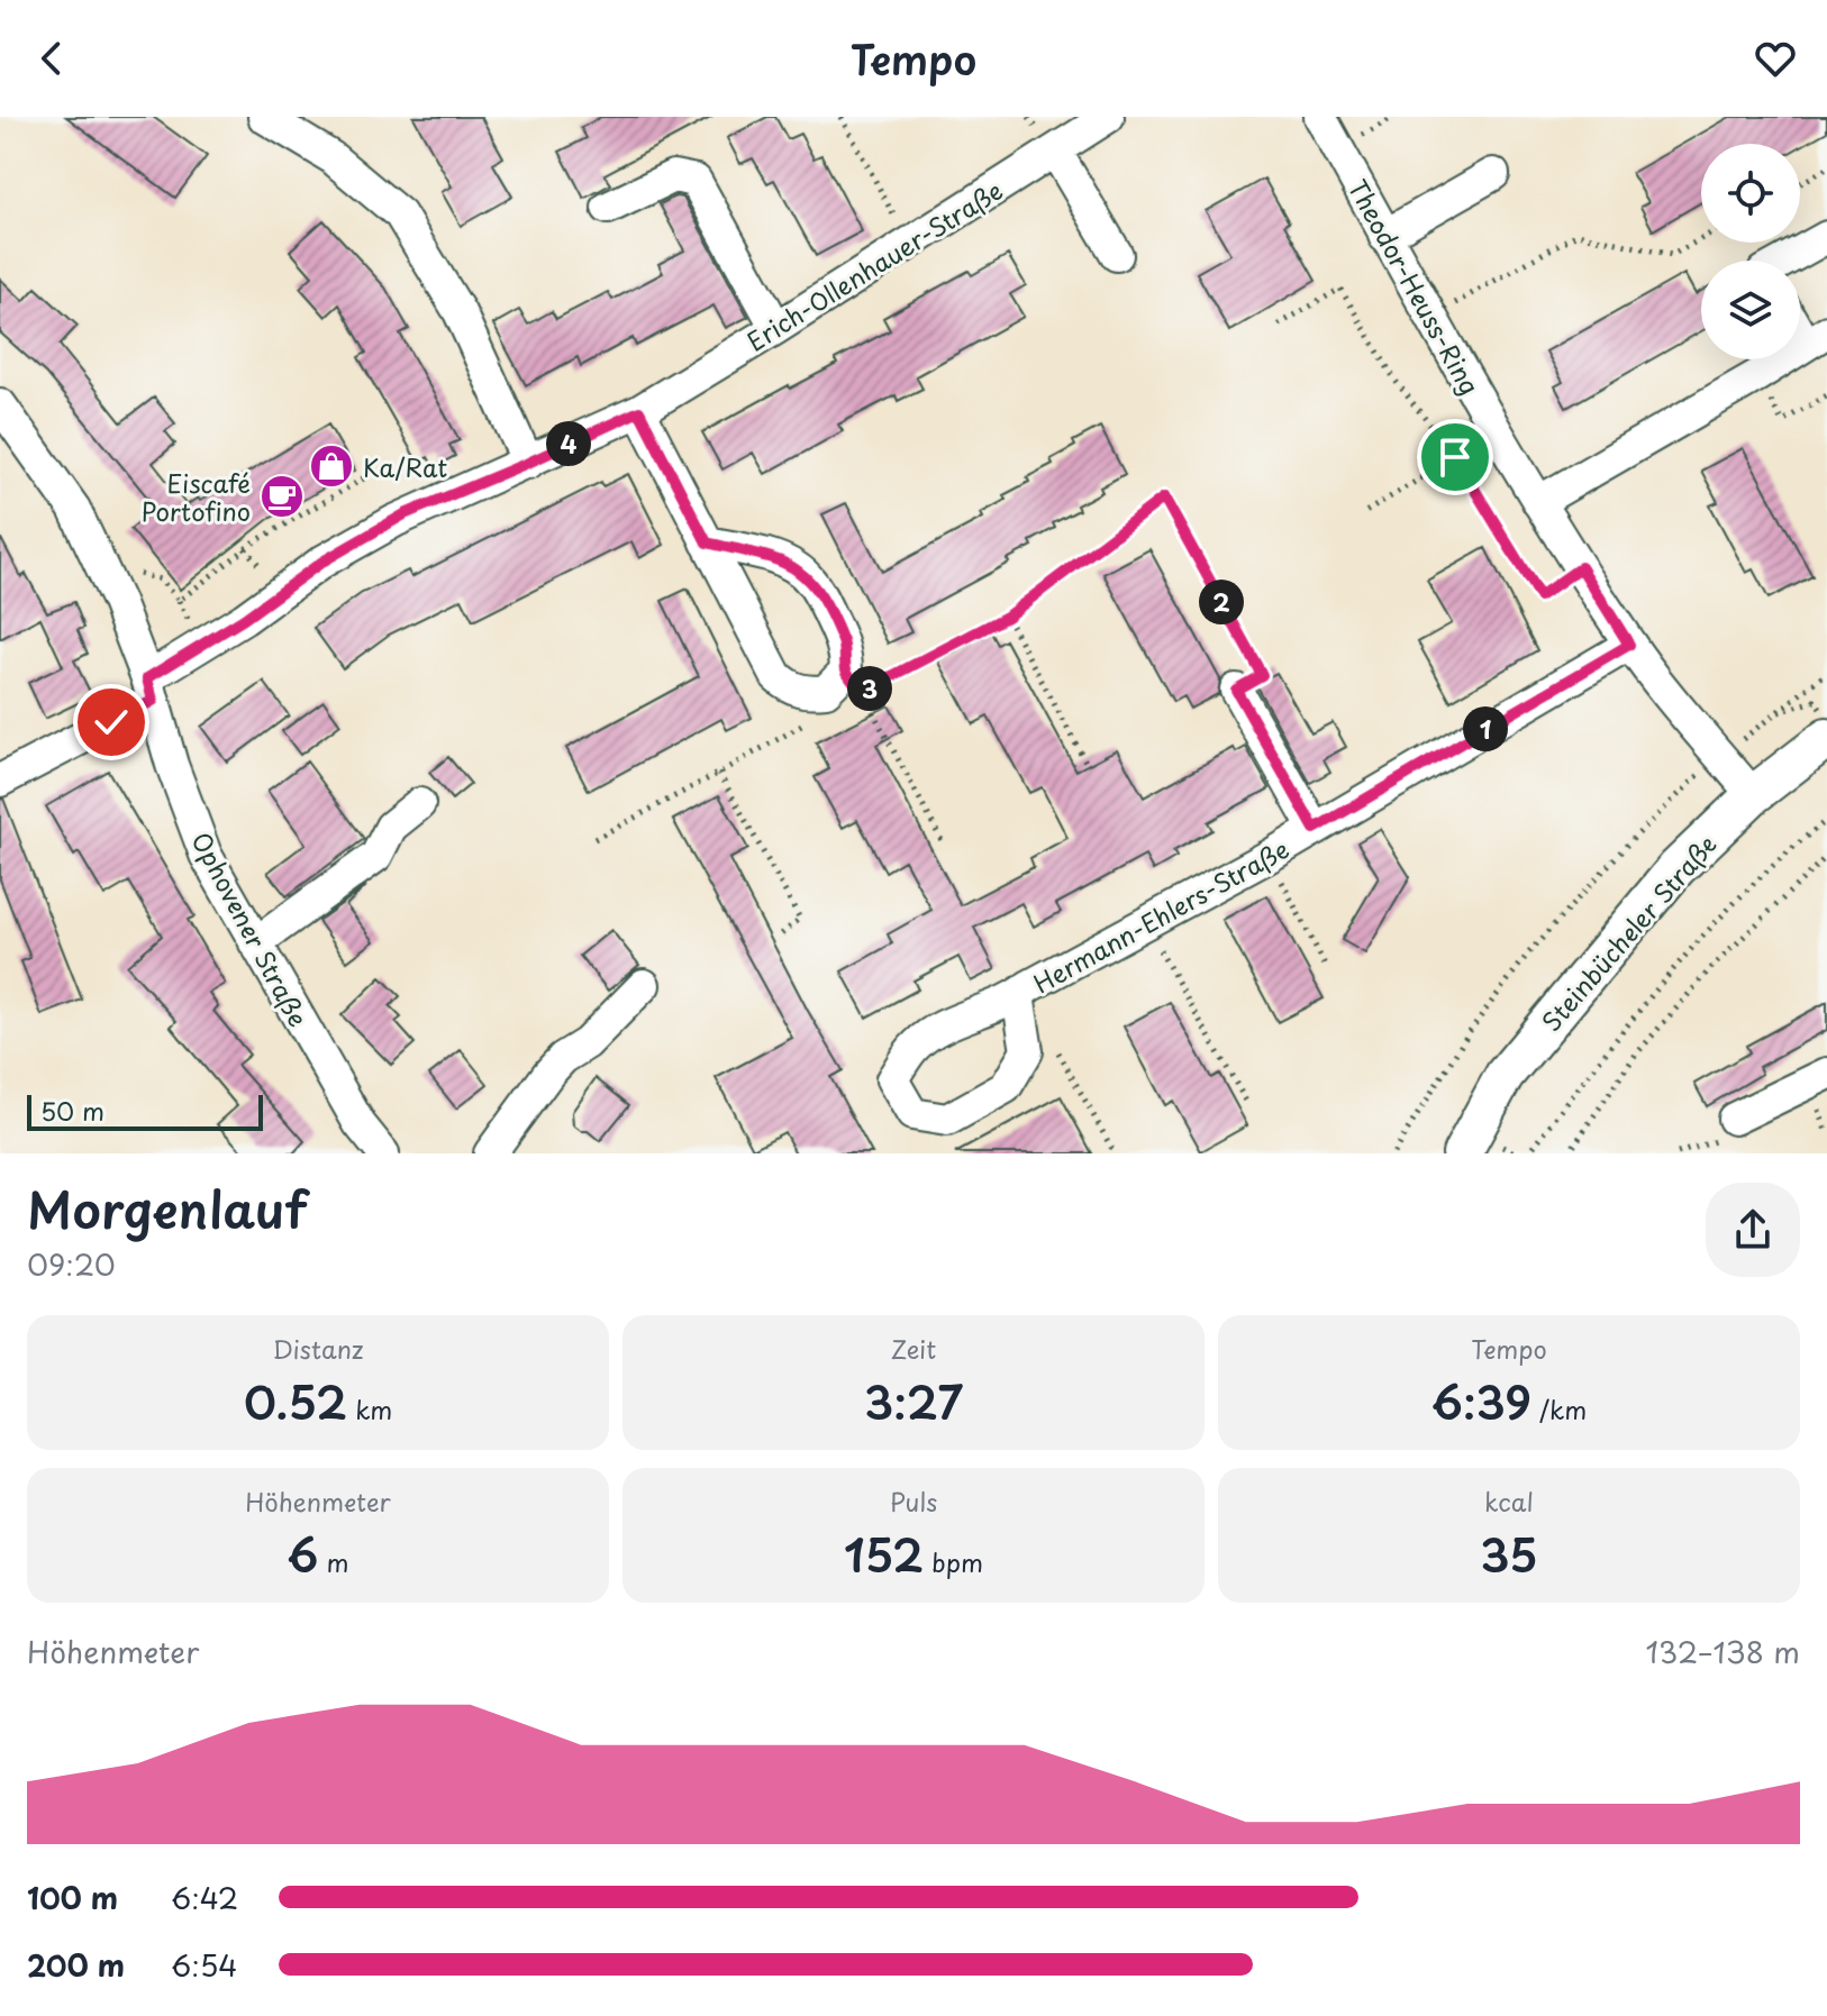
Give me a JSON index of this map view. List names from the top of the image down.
{
  "streets": {
    "main road": ["Steinbücheler Straße"],
    "street": [
      "Erich-Ollenhauer-Straße",
      "Theodor-Heuss-Ring",
      "Hermann-Ehlers-Straße",
      "Ophovener Straße"
    ]
  },
  "crossings": [
    ["Erich-Ollenhauer-Straße", "Ophovener Straße"],
    ["Theodor-Heuss-Ring", "Hermann-Ehlers-Straße"],
    ["Theodor-Heuss-Ring", "Steinbücheler Straße"]
  ],
  "places": {
    "shop": ["Ka/Rat"],
    "cafe": ["Eiscafé Portofino"]
  },
  "scale_bar": "50 m",
  "page": {
    "header": "Tempo",
    "pins": [
      "4",
      "2",
      "3",
      "1"
    ],
    "scale": "50 m",
    "heading": ["Morgenlauf", "09:20"],
    "stats": [
      ["Distanz", "0.52 km"],
      ["Zeit", "3:27"],
      ["Tempo", "6:39 /km"],
      ["Höhenmeter", "6 m"],
      ["Puls", "152 bpm"],
      ["kcal", "35"]
    ],
    "chart": ["Höhenmeter", "132–138 m"],
    "list": [
      {
        "name": "100 m",
        "note": "6:42"
      },
      {
        "name": "200 m",
        "note": "6:54"
      }
    ]
  }
}
